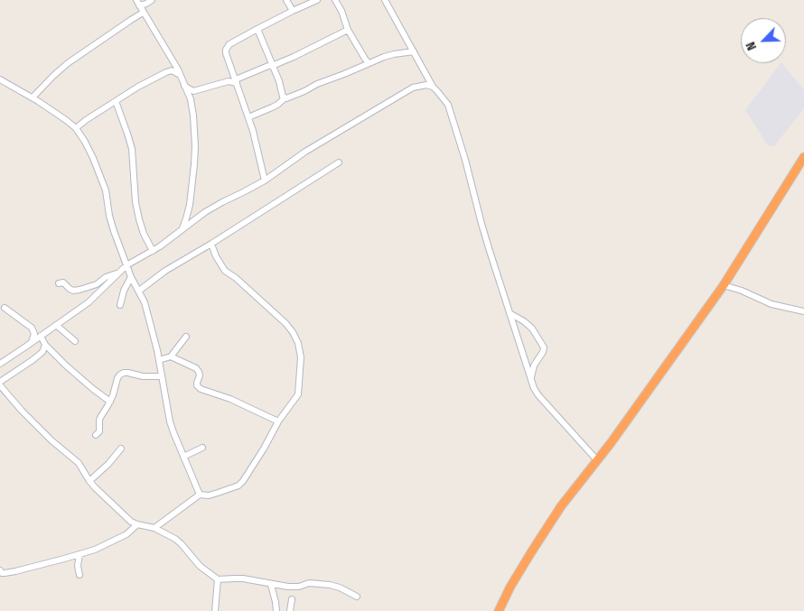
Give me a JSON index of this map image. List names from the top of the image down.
{
  "north": "bottom left"
}
